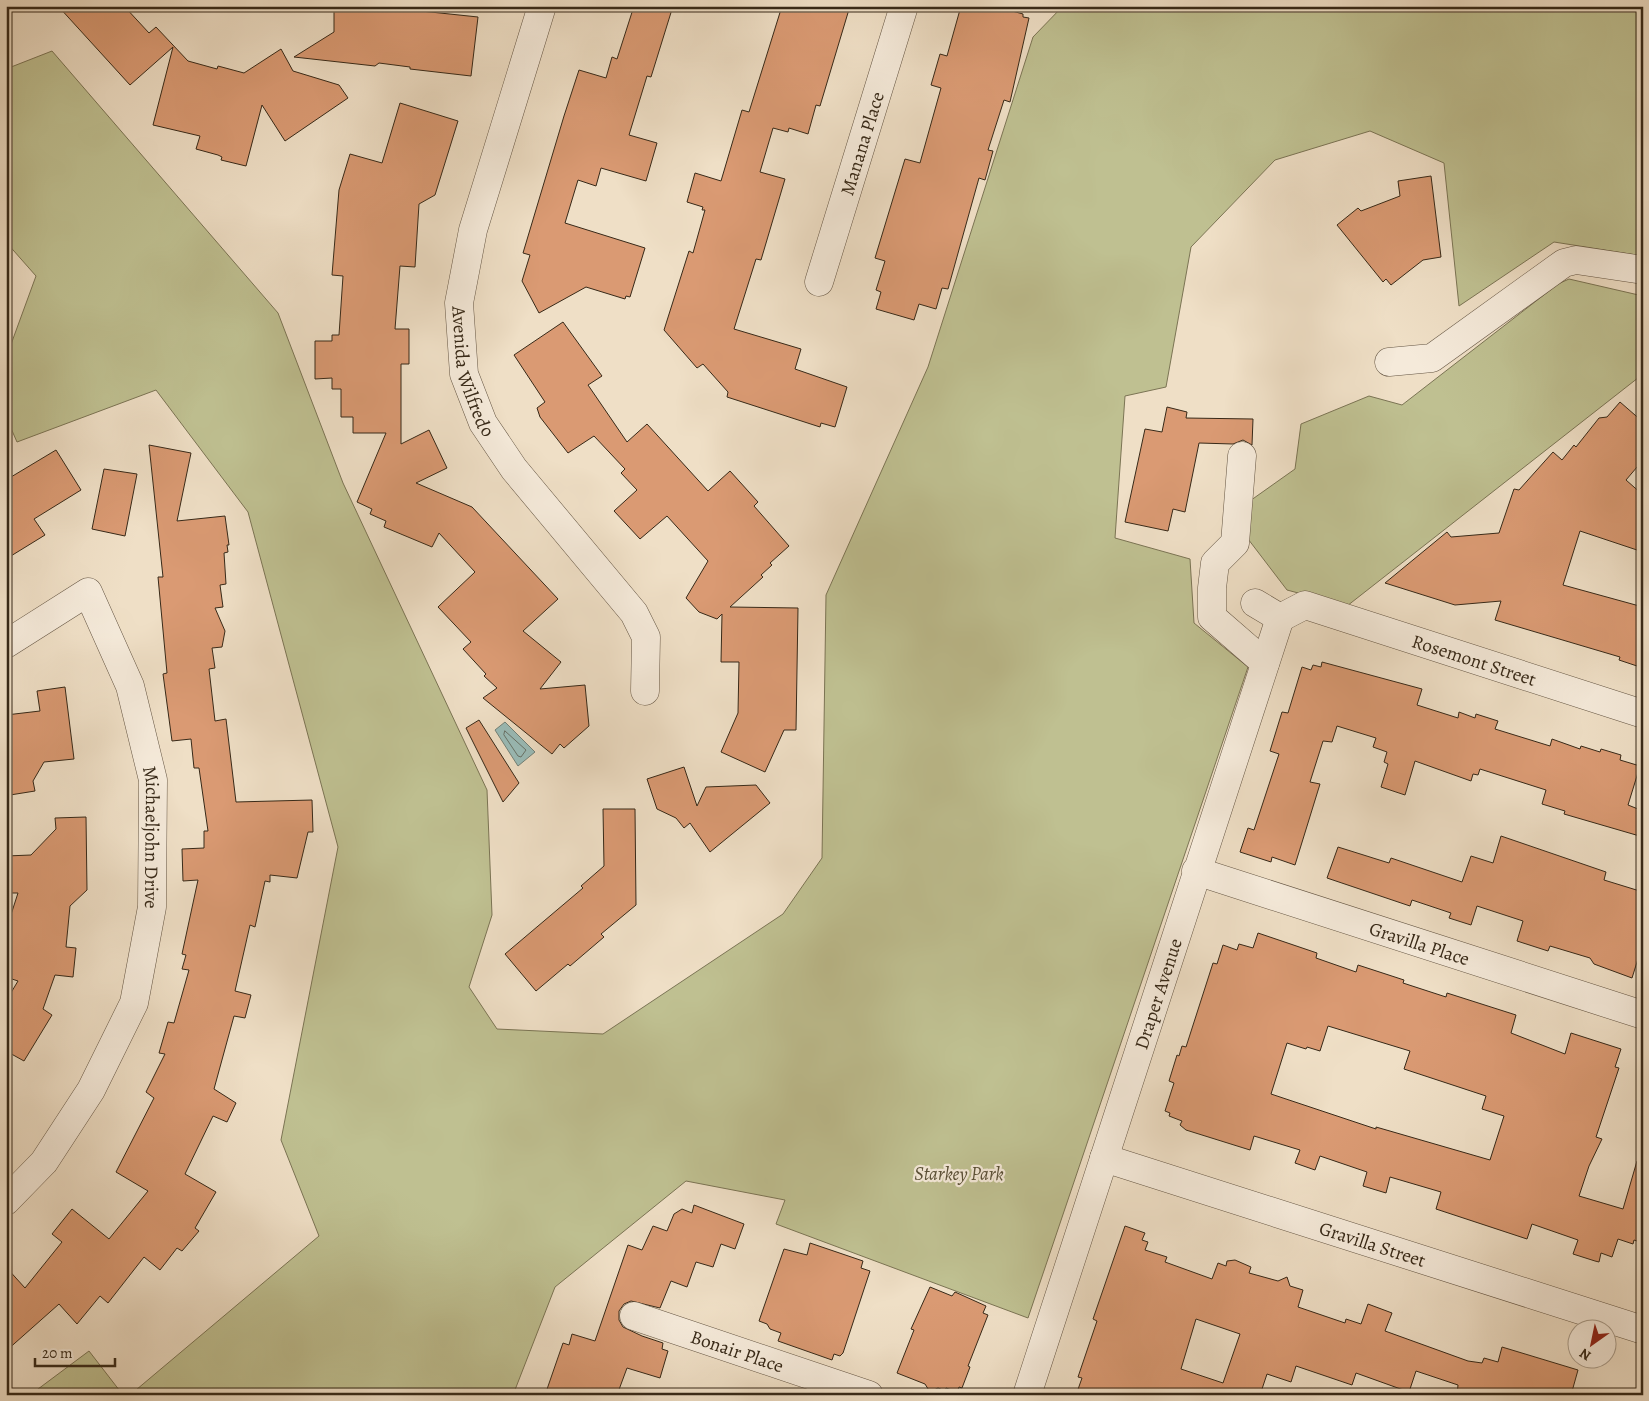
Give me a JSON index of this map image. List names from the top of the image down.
{
  "streets": {
    "street": [
      "Manana Place",
      "Avenida Wilfredo",
      "Rosemont Street",
      "Michaeljohn Drive",
      "Gravilla Place",
      "Draper Avenue",
      "Gravilla Street",
      "Bonair Place"
    ]
  },
  "crossings": [
    ["Rosemont Street", "Draper Avenue"],
    ["Gravilla Place", "Draper Avenue"],
    ["Draper Avenue", "Gravilla Street"]
  ],
  "parks": ["Starkey Park"],
  "scale_bar": "20 m",
  "north": "bottom left"
}
